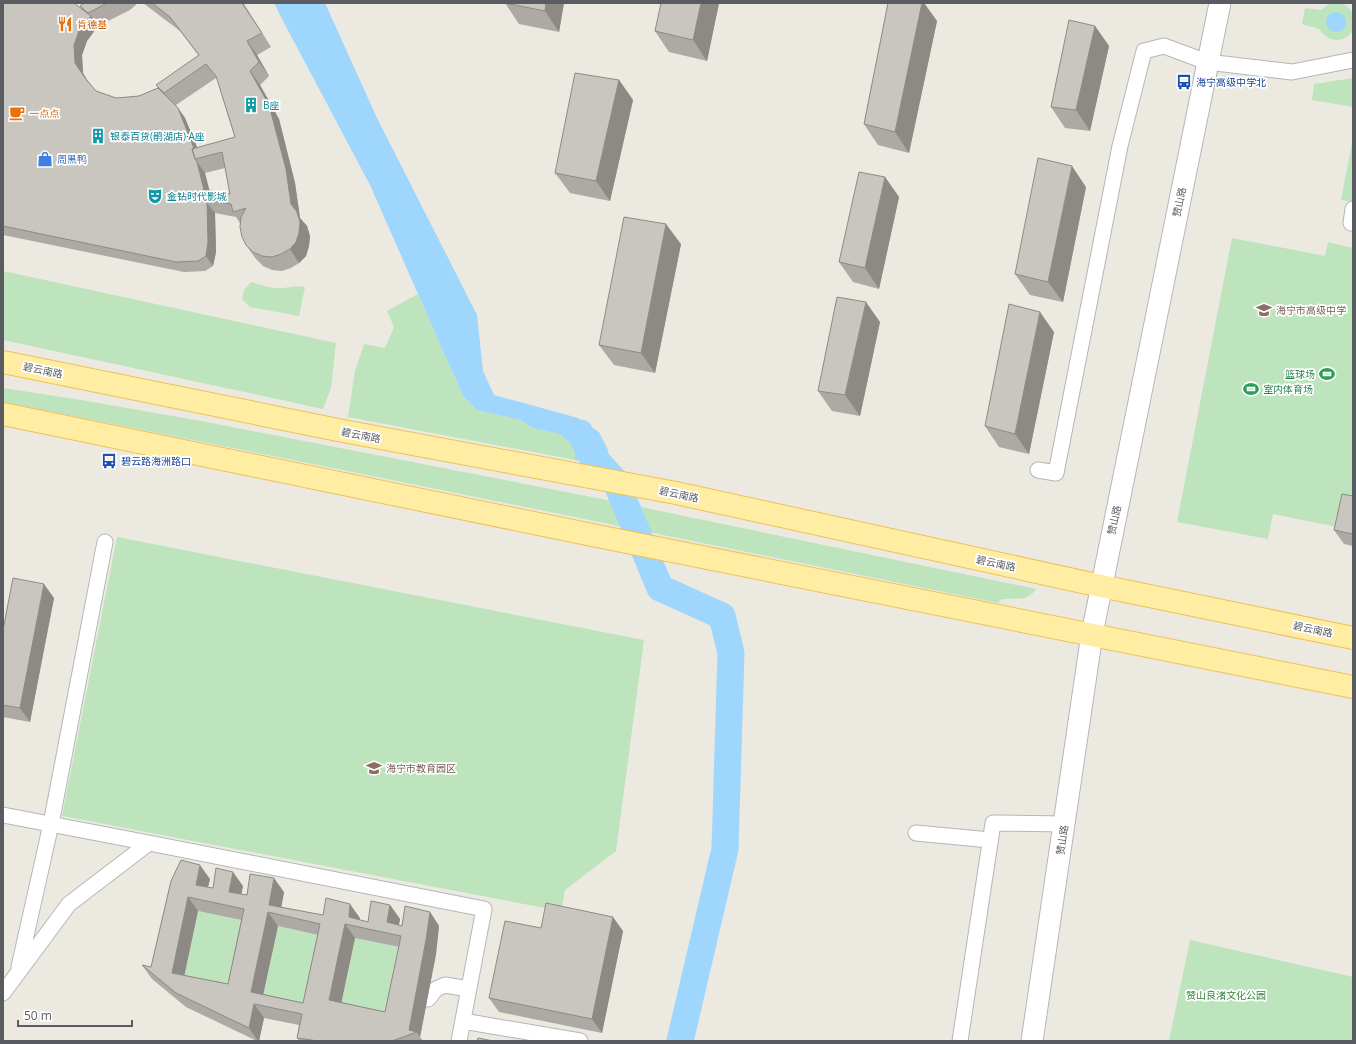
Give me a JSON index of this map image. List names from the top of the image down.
{
  "streets": {
    "main road": ["碧云南路"],
    "street": ["赞山路"]
  },
  "crossings": [
    ["赞山路", "碧云南路"]
  ],
  "parks": ["赞山良渚文化公园"],
  "places": {
    "restaurant": ["肯德基"],
    "bus stop": ["海宁高级中学北", "碧云路海洲路口"],
    "building": ["B座", "银泰百货(鹃湖店)·A座"],
    "cafe": ["一点点"],
    "shop": ["周黑鸭"],
    "theatre": ["金钻时代影城"],
    "school or university": ["海宁市高级中学", "海宁市教育园区"],
    "sports": ["篮球场", "室内体育场"]
  },
  "scale_bar": "50 m"
}
